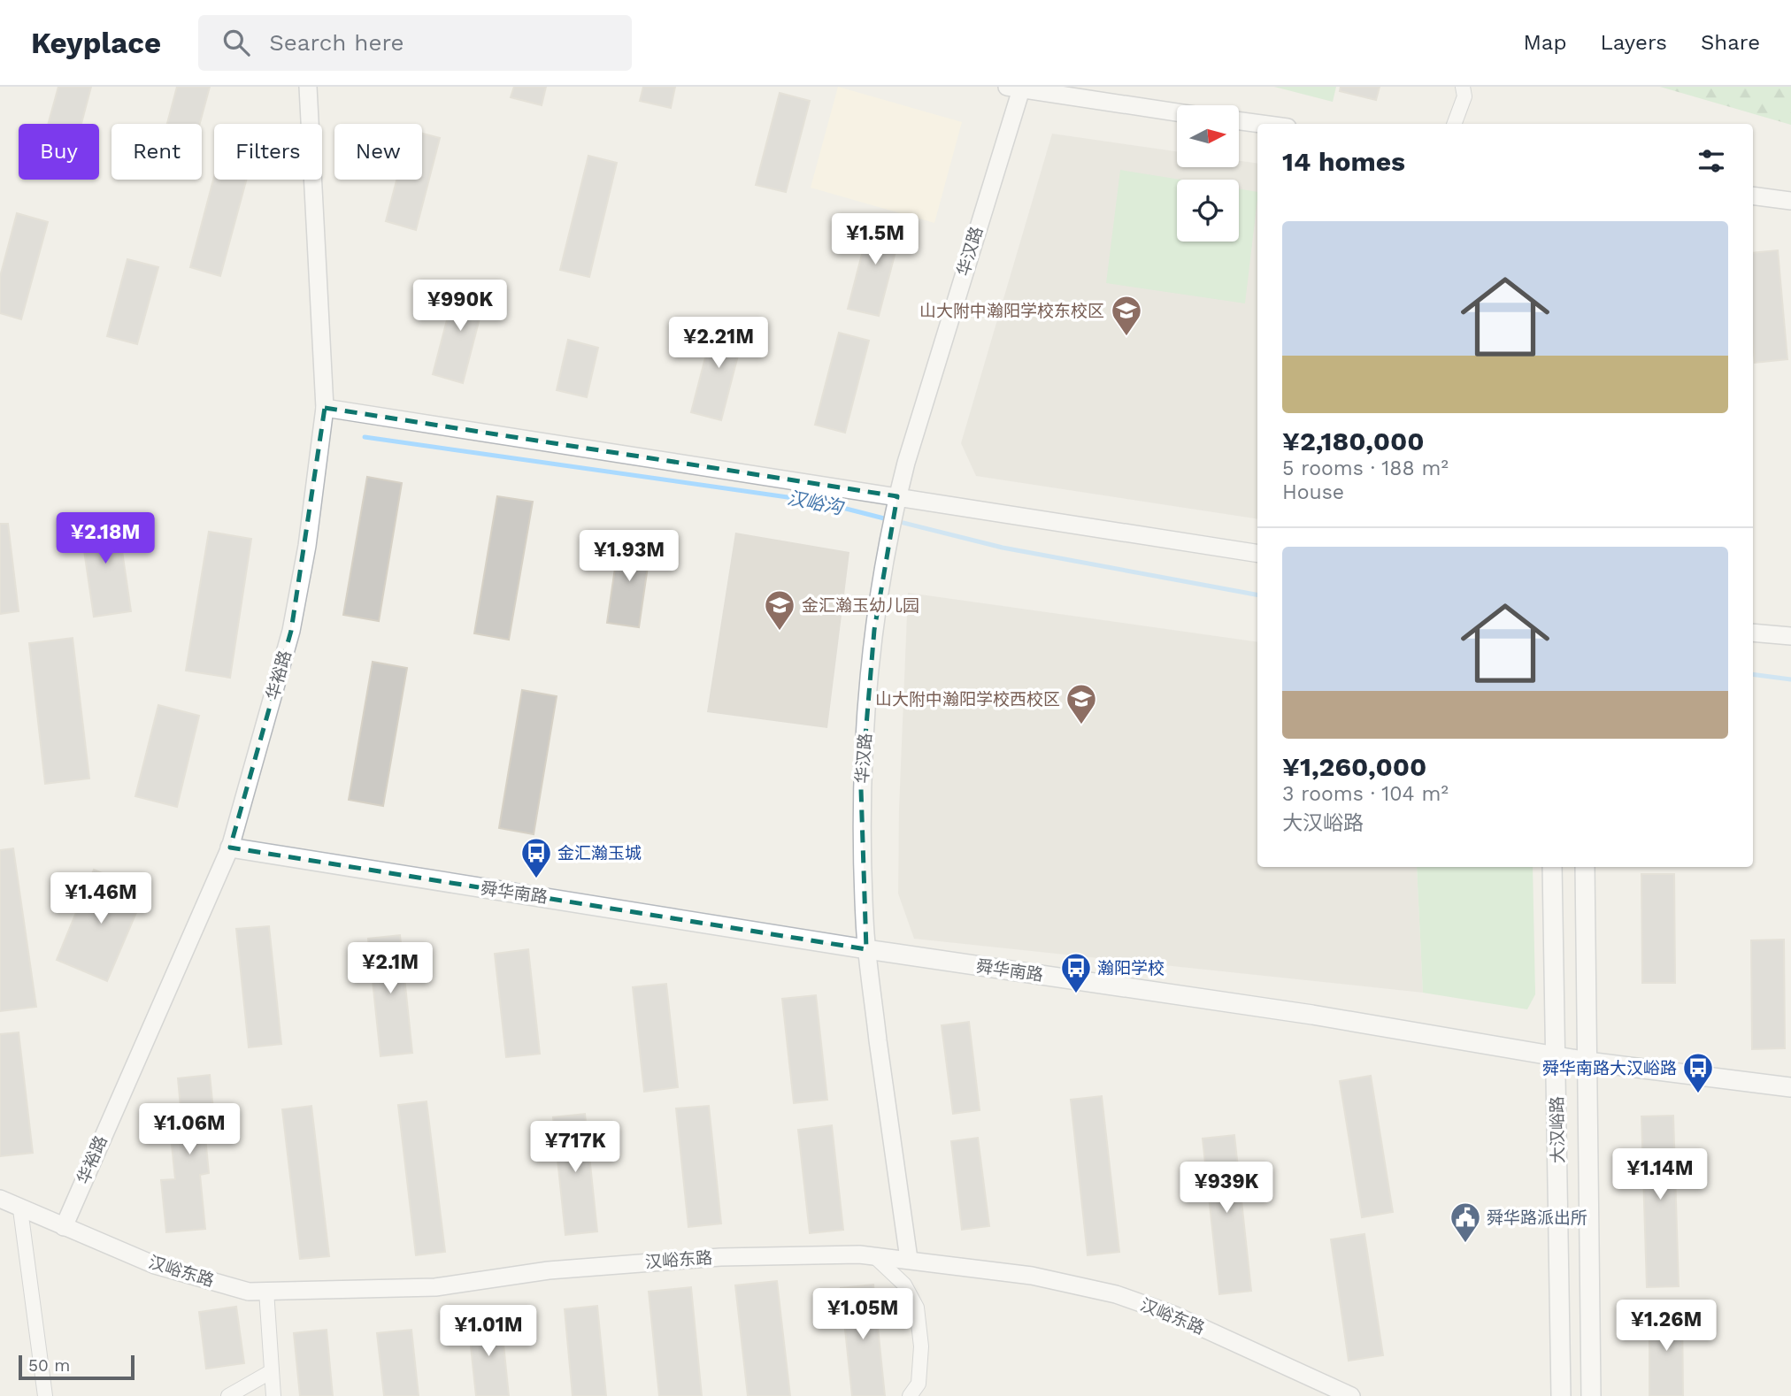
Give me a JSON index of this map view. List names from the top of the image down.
{
  "streets": {
    "main road": ["舜华南路", "大汉峪路"],
    "street": ["华汉路", "华裕路", "汉峪东路"]
  },
  "crossings": [
    ["华汉路", "舜华南路"],
    ["华汉路", "汉峪东路"],
    ["华裕路", "舜华南路"],
    ["华裕路", "汉峪东路"],
    ["舜华南路", "大汉峪路"]
  ],
  "water": ["汉峪沟"],
  "places": {
    "school or university": ["山大附中瀚阳学校东校区", "金汇瀚玉幼儿园", "山大附中瀚阳学校西校区"],
    "bus stop": ["金汇瀚玉城", "瀚阳学校", "舜华南路大汉峪路"],
    "public building": ["舜华路派出所"]
  },
  "scale_bar": "50 m",
  "north": "right",
  "page": {
    "header": "Keyplace",
    "search": "Search here",
    "nav": ["Map", "Layers", "Share"],
    "chip": [
      "Buy",
      "Rent",
      "Filters",
      "New"
    ],
    "heading": "14 homes",
    "list": [
      {
        "name": "¥2,180,000",
        "note": "5 rooms · 188 m² · House"
      },
      {
        "name": "¥1,260,000",
        "note": "3 rooms · 104 m² · 大汉峪路"
      }
    ],
    "price": [
      "¥1.5M",
      "¥990K",
      "¥2.21M",
      "¥2.18M",
      "¥1.93M",
      "¥1.46M",
      "¥2.1M",
      "¥1.06M",
      "¥717K",
      "¥1.14M",
      "¥939K",
      "¥1.05M",
      "¥1.26M",
      "¥1.01M"
    ],
    "scale": "50 m"
  }
}
